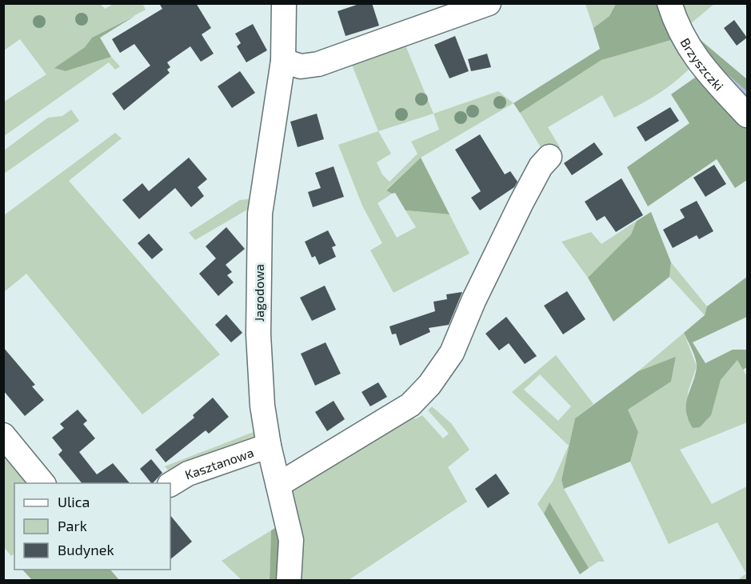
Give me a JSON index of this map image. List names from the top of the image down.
{
  "streets": {
    "street": ["Brzyszczki", "Jagodowa", "Kasztanowa"]
  },
  "crossings": [
    ["Jagodowa", "Kasztanowa"]
  ],
  "legend": ["Ulica", "Park", "Budynek"]
}
